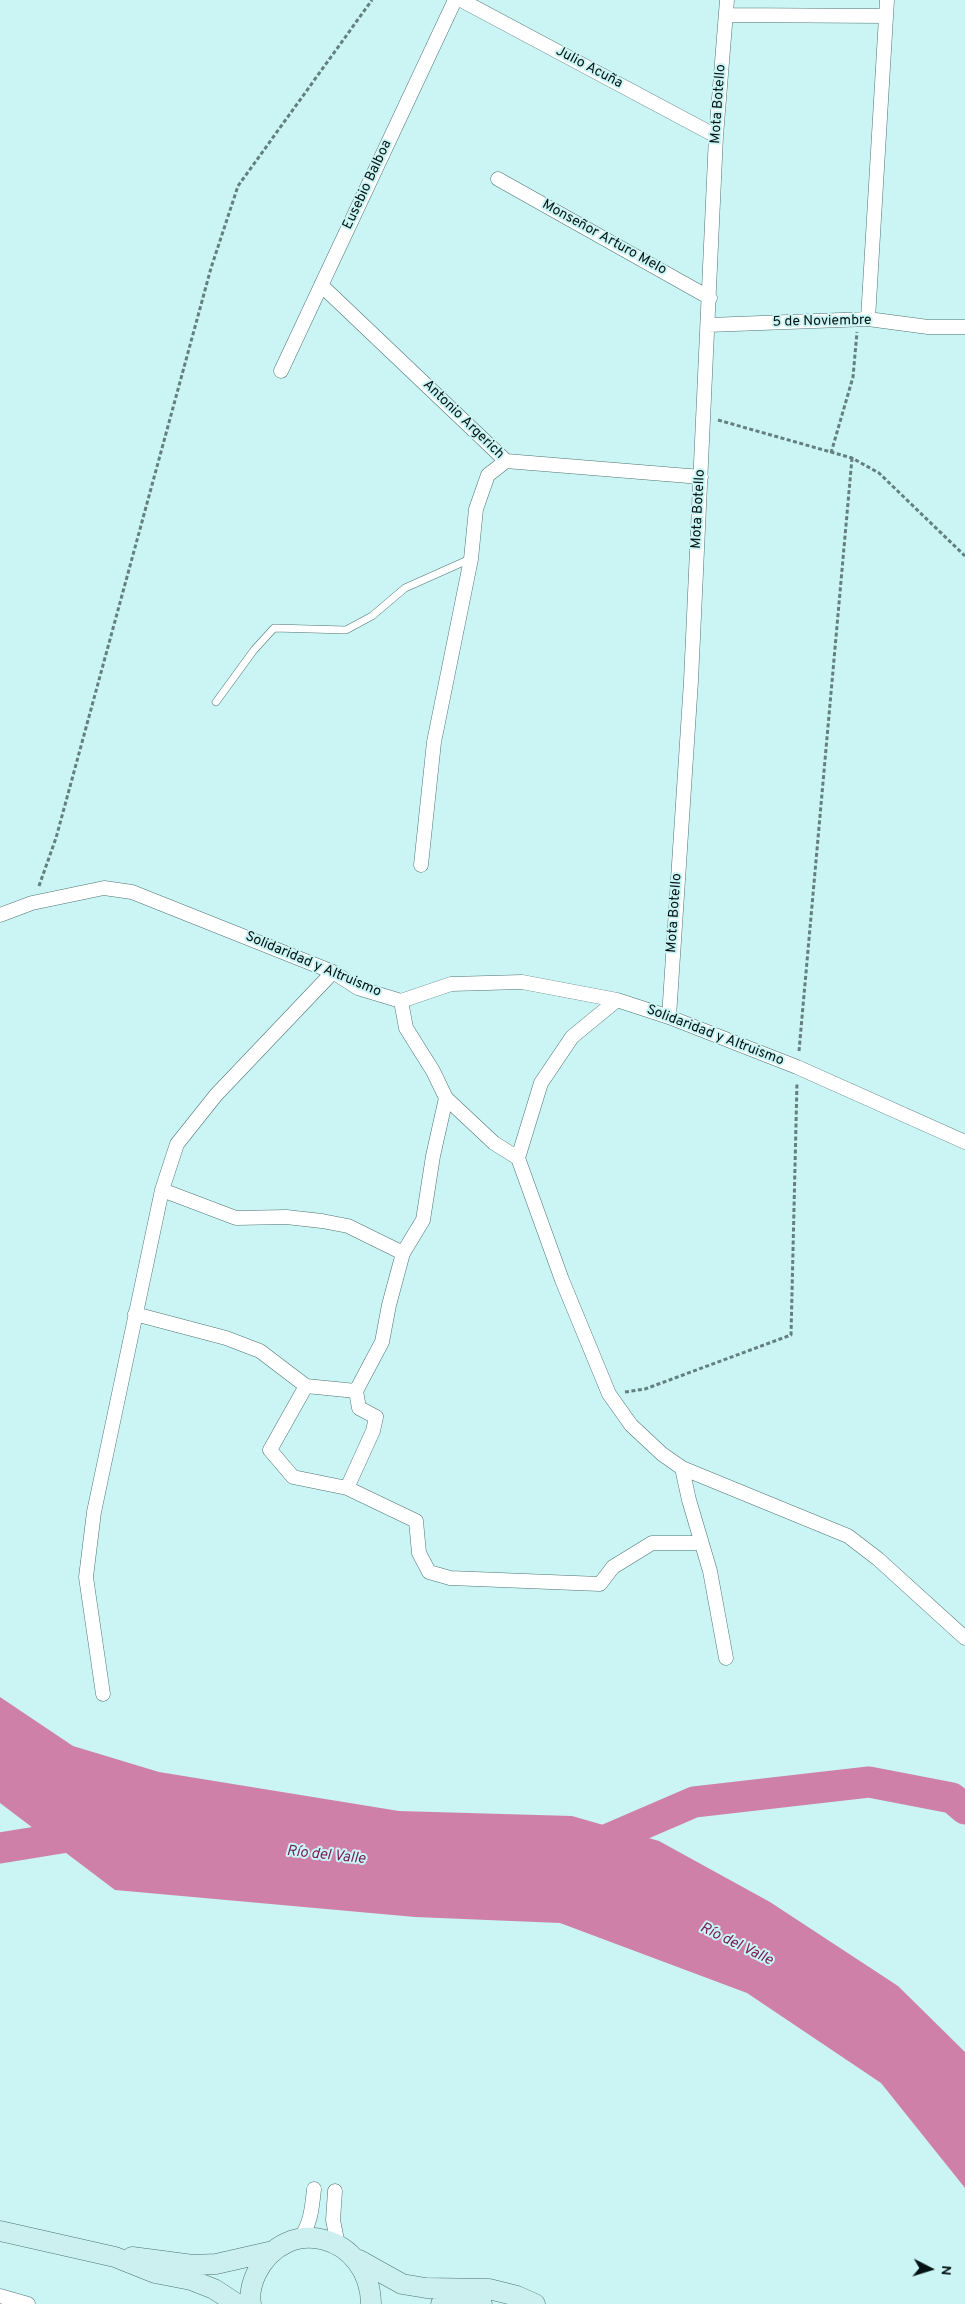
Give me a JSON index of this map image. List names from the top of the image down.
{
  "streets": {
    "street": [
      "Julio Acuña",
      "Mota Botello",
      "Eusebio Balboa",
      "Monseñor Arturo Melo",
      "5 de Noviembre",
      "Antonio Argerich",
      "Solidaridad y Altruismo"
    ]
  },
  "crossings": [
    ["Julio Acuña", "Mota Botello"],
    ["Mota Botello", "Monseñor Arturo Melo"],
    ["Mota Botello", "5 de Noviembre"],
    ["Mota Botello", "Antonio Argerich"],
    ["Mota Botello", "Solidaridad y Altruismo"],
    ["Eusebio Balboa", "Antonio Argerich"]
  ],
  "water": ["Río del Valle"],
  "north": "right"
}
